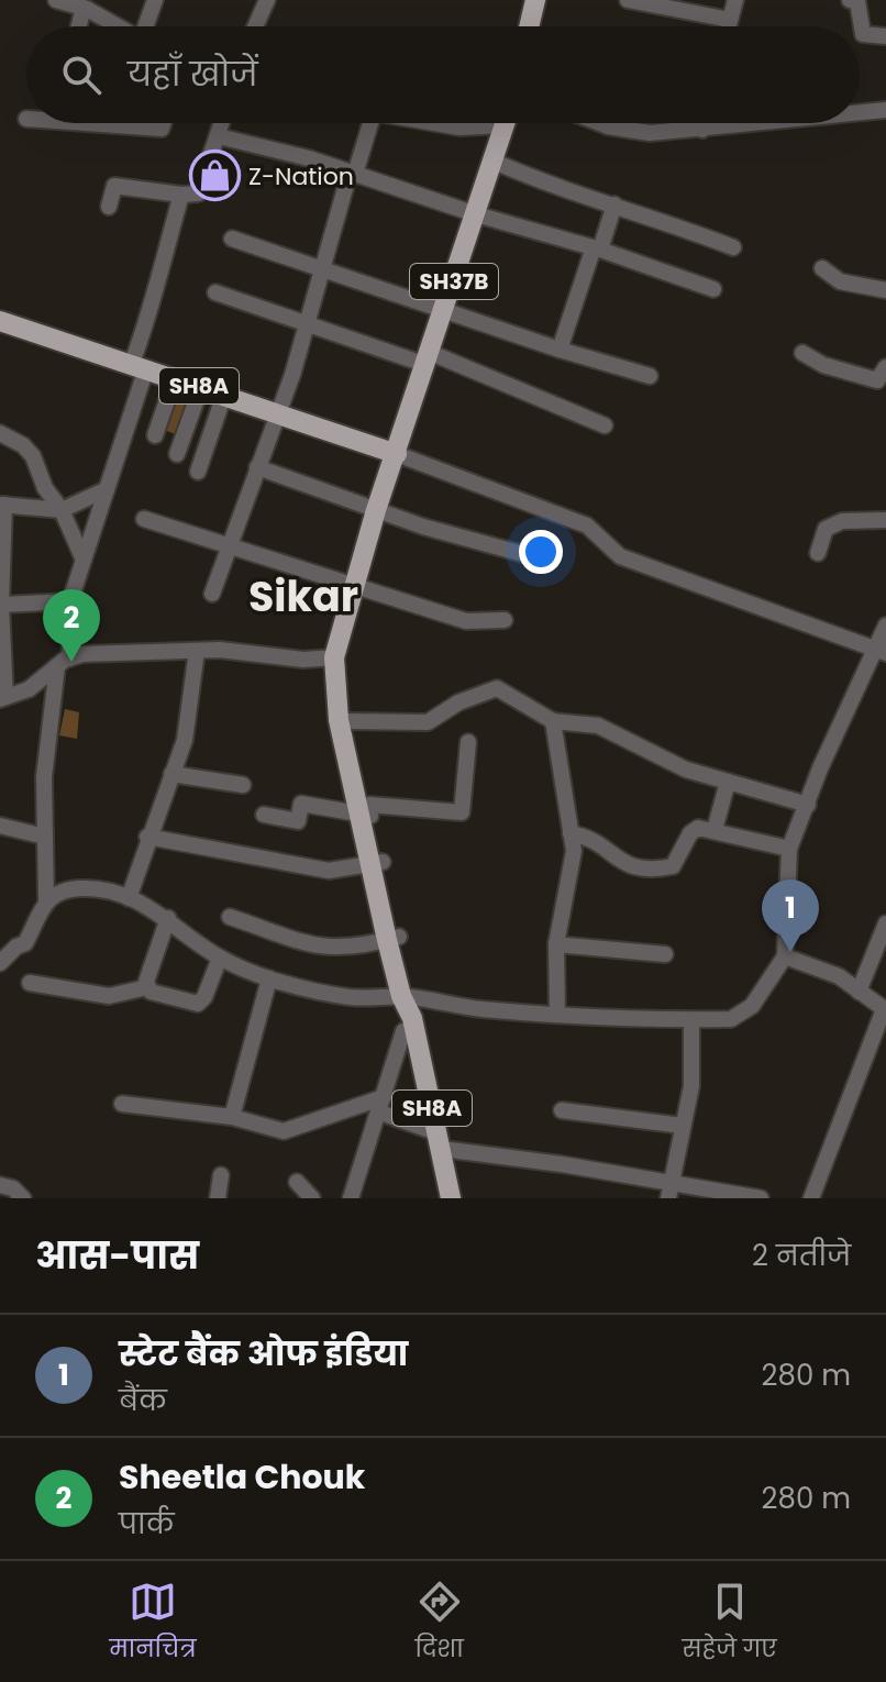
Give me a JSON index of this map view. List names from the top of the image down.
{
  "streets": {
    "main road": ["SH37B", "SH8A"]
  },
  "crossings": [
    ["SH37B", "SH8A"]
  ],
  "districts": ["Sikar"],
  "places": {
    "shop": ["Z-Nation"]
  },
  "page": {
    "search": "यहाँ खोजें",
    "pins": ["2", "1"],
    "heading": ["आस-पास", "2 नतीजे"],
    "list": [
      {
        "mark": "1",
        "name": "स्टेट बेैंक ओफ इंडिया",
        "note": "बैंक",
        "value": "280 m"
      },
      {
        "mark": "2",
        "name": "Sheetla Chouk",
        "note": "पार्क",
        "value": "280 m"
      }
    ],
    "nav": ["मानचित्र", "दिशा", "सहेजे गए"]
  }
}
